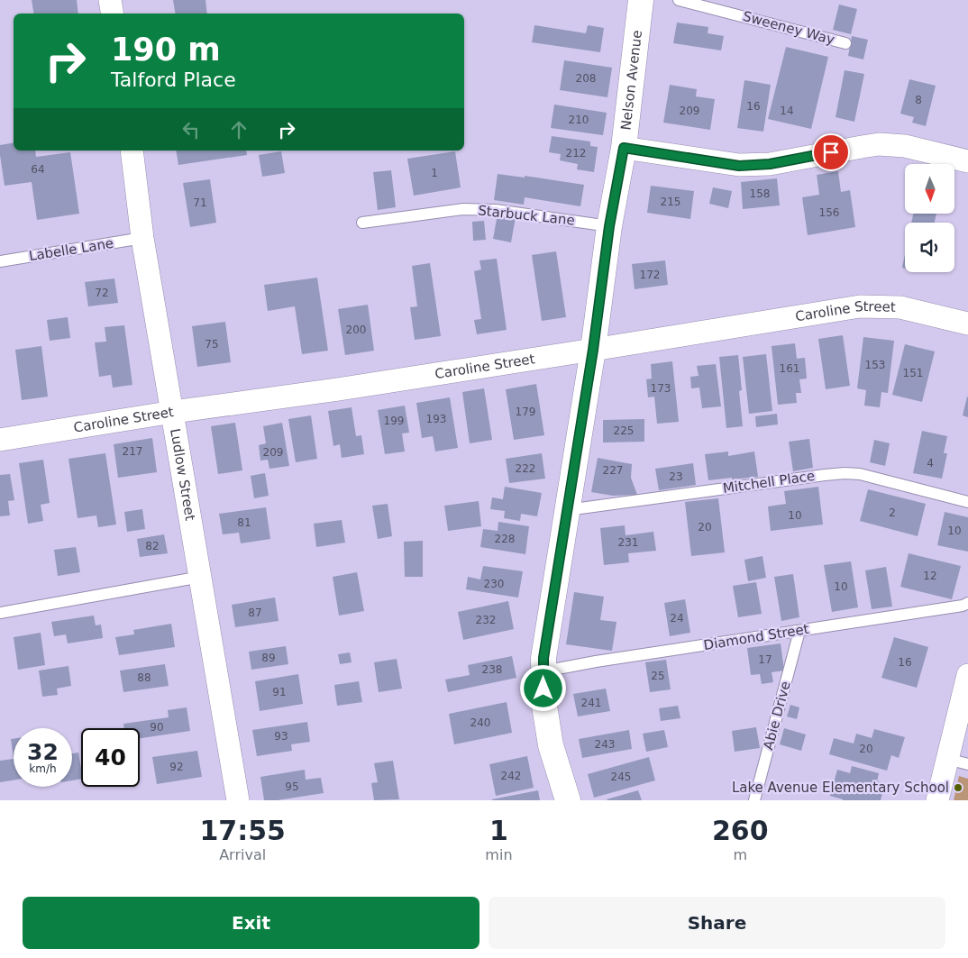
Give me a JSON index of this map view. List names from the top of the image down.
{
  "streets": {
    "street": ["Nelson Avenue", "Caroline Street", "Ludlow Street"],
    "lane": [
      "Sweeney Way",
      "Starbuck Lane",
      "Labelle Lane",
      "Mitchell Place",
      "Diamond Street",
      "Abie Drive"
    ]
  },
  "crossings": [
    ["Nelson Avenue", "Starbuck Lane"],
    ["Nelson Avenue", "Caroline Street"],
    ["Nelson Avenue", "Mitchell Place"],
    ["Nelson Avenue", "Diamond Street"],
    ["Labelle Lane", "Ludlow Street"],
    ["Caroline Street", "Ludlow Street"],
    ["Diamond Street", "Abie Drive"]
  ],
  "places": ["Lake Avenue Elementary School"],
  "house_numbers": [
    "208",
    "8",
    "16",
    "209",
    "14",
    "210",
    "212",
    "64",
    "1",
    "158",
    "215",
    "71",
    "156",
    "172",
    "72",
    "200",
    "75",
    "153",
    "161",
    "151",
    "173",
    "179",
    "193",
    "199",
    "225",
    "217",
    "209",
    "4",
    "222",
    "227",
    "23",
    "2",
    "10",
    "81",
    "20",
    "10",
    "228",
    "231",
    "82",
    "12",
    "230",
    "10",
    "87",
    "24",
    "232",
    "89",
    "17",
    "16",
    "238",
    "25",
    "88",
    "91",
    "241",
    "240",
    "90",
    "93",
    "243",
    "20",
    "92",
    "242",
    "245",
    "95"
  ],
  "north": "bottom",
  "page": {
    "turn": ["190 m", "Talford Place"],
    "speed": "32 km/h",
    "limit": "40",
    "eta": [
      "17:55",
      "Arrival",
      "1",
      "min",
      "260",
      "m"
    ],
    "buttons": ["Exit", "Share"]
  }
}
